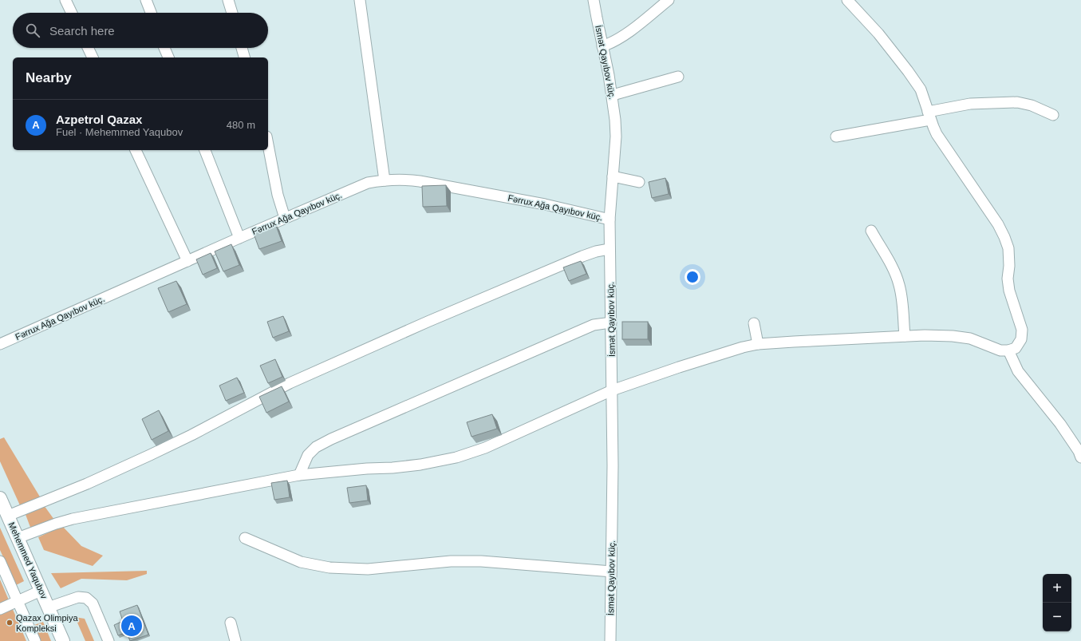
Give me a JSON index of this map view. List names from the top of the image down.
{
  "streets": {
    "main road": ["Mehemmed Yaqubov"],
    "street": ["İsmət Qayıbov küç.", "Fərrux Ağa Qayıbov küç."]
  },
  "crossings": [
    ["İsmət Qayıbov küç.", "Fərrux Ağa Qayıbov küç."]
  ],
  "places": ["Qazax Olimpiya Kompleksi"],
  "page": {
    "search": "Search here",
    "heading": "Nearby",
    "list": [
      {
        "mark": "A",
        "name": "Azpetrol Qazax",
        "note": "Fuel · Mehemmed Yaqubov",
        "value": "480 m"
      }
    ],
    "map_buttons": ["+", "−"],
    "pins": "A"
  }
}
